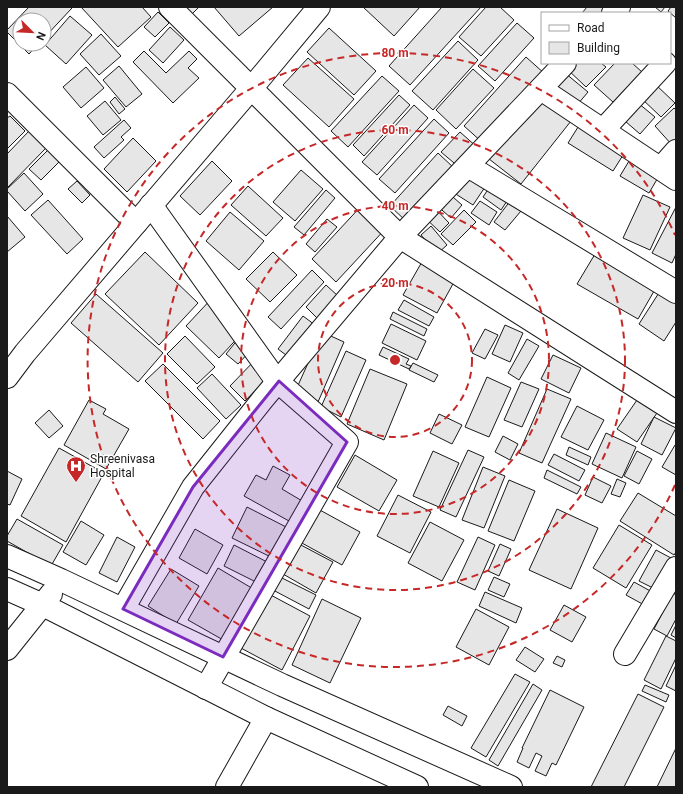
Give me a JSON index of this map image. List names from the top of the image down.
{
  "places": {
    "hospital": ["Shreenivasa Hospital"]
  },
  "legend": ["Road", "Building"],
  "north": "bottom right",
  "rings": [
    "80 m",
    "60 m",
    "40 m",
    "20 m"
  ]
}
